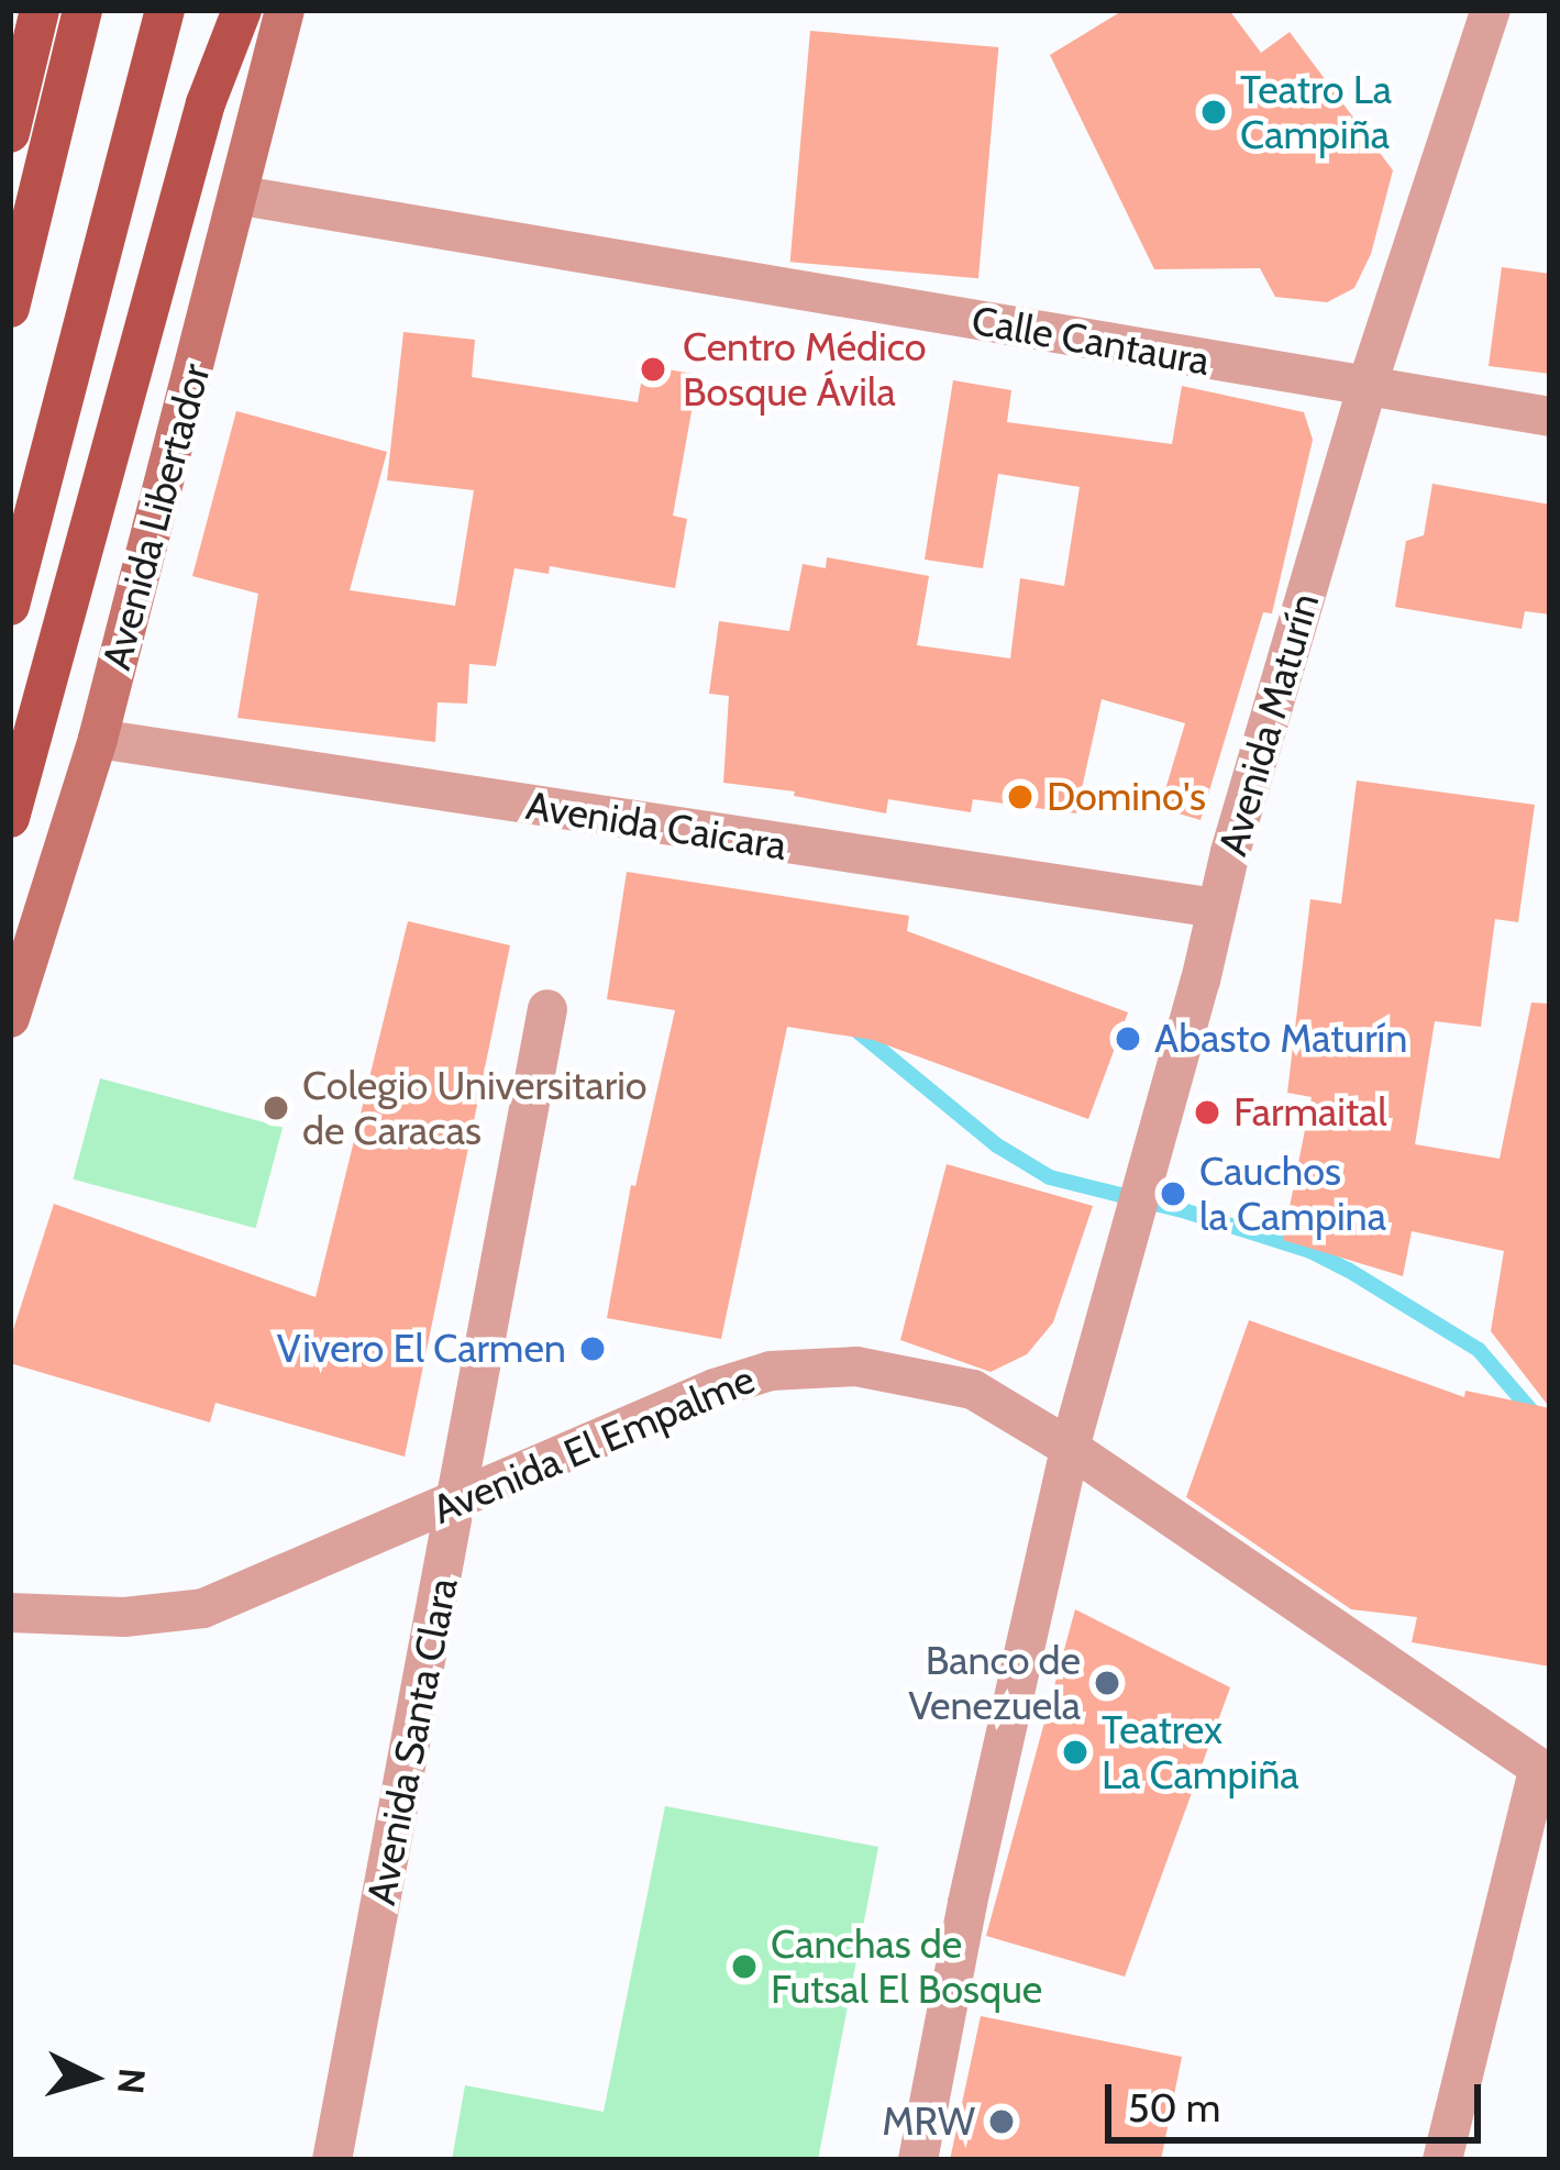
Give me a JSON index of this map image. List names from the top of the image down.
{
  "streets": {
    "main road": ["Avenida Libertador"],
    "street": [
      "Calle Cantaura",
      "Avenida Maturín",
      "Avenida Caicara",
      "Avenida El Empalme",
      "Avenida Santa Clara"
    ]
  },
  "crossings": [
    ["Calle Cantaura", "Avenida Libertador"],
    ["Calle Cantaura", "Avenida Maturín"],
    ["Avenida Libertador", "Avenida Caicara"],
    ["Avenida Maturín", "Avenida Caicara"],
    ["Avenida Maturín", "Avenida El Empalme"],
    ["Avenida El Empalme", "Avenida Santa Clara"]
  ],
  "places": [
    "Teatro La Campiña",
    "Centro Médico Bosque Ávila",
    "Domino's",
    "Abasto Maturín",
    "Colegio Universitario de Caracas",
    "Farmaital",
    "Cauchos la Campina",
    "Vivero El Carmen",
    "Banco de Venezuela",
    "Teatrex La Campiña",
    "Canchas de Futsal El Bosque",
    "MRW"
  ],
  "scale_bar": "50 m",
  "north": "right"
}
